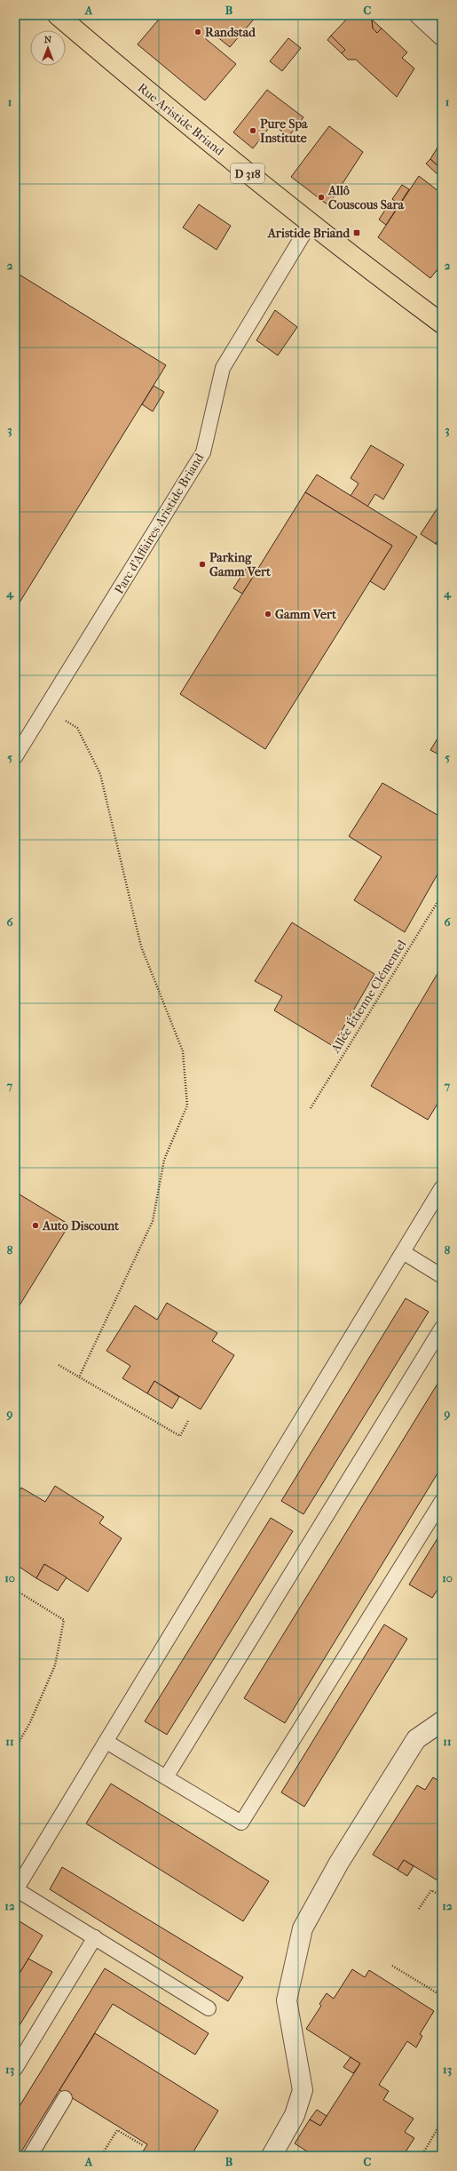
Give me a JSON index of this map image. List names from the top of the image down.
{
  "streets": {
    "main road": ["Rue Aristide Briand", "D 318"],
    "lane": ["Parc d'Affaires Aristide Briand"],
    "path": ["Allée Étienne Clémentel"]
  },
  "crossings": [
    ["Rue Aristide Briand", "Parc d'Affaires Aristide Briand"]
  ],
  "places": {
    "other": [
      "Randstad",
      "Pure Spa Institute",
      "Allô Couscous Sara",
      "Parking Gamm Vert",
      "Gamm Vert",
      "Auto Discount"
    ],
    "transit": ["Aristide Briand"]
  },
  "north": "top",
  "grid": {
    "columns": ["A", "B", "C"],
    "rows": [
      "1",
      "2",
      "3",
      "4",
      "5",
      "6",
      "7",
      "8",
      "9",
      "10",
      "11",
      "12",
      "13"
    ]
  }
}
